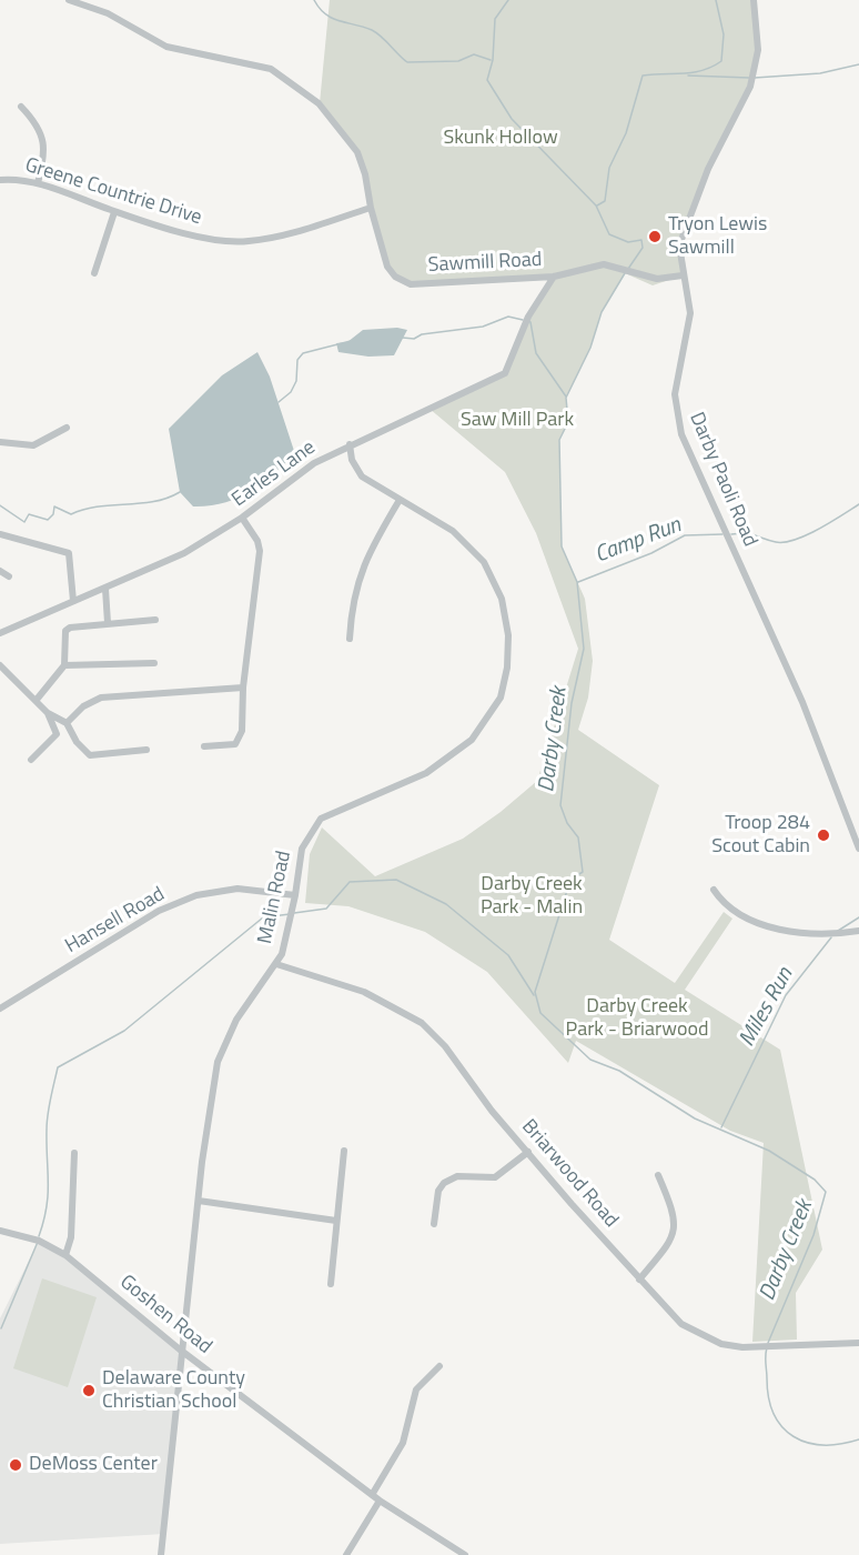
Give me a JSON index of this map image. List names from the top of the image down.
{
  "streets": {
    "street": [
      "Greene Countrie Drive",
      "Sawmill Road",
      "Earles Lane",
      "Darby Paoli Road",
      "Malin Road",
      "Hansell Road",
      "Briarwood Road",
      "Goshen Road"
    ]
  },
  "crossings": [
    ["Greene Countrie Drive", "Sawmill Road"],
    ["Sawmill Road", "Earles Lane"],
    ["Sawmill Road", "Darby Paoli Road"],
    ["Earles Lane", "Malin Road"],
    ["Malin Road", "Hansell Road"],
    ["Malin Road", "Briarwood Road"],
    ["Malin Road", "Goshen Road"]
  ],
  "water": ["Camp Run", "Darby Creek", "Miles Run"],
  "parks": [
    "Skunk Hollow",
    "Saw Mill Park",
    "Darby Creek Park - Malin",
    "Darby Creek Park - Briarwood"
  ],
  "places": [
    "Tryon Lewis Sawmill",
    "Troop 284 Scout Cabin",
    "Delaware County Christian School",
    "DeMoss Center"
  ]
}
